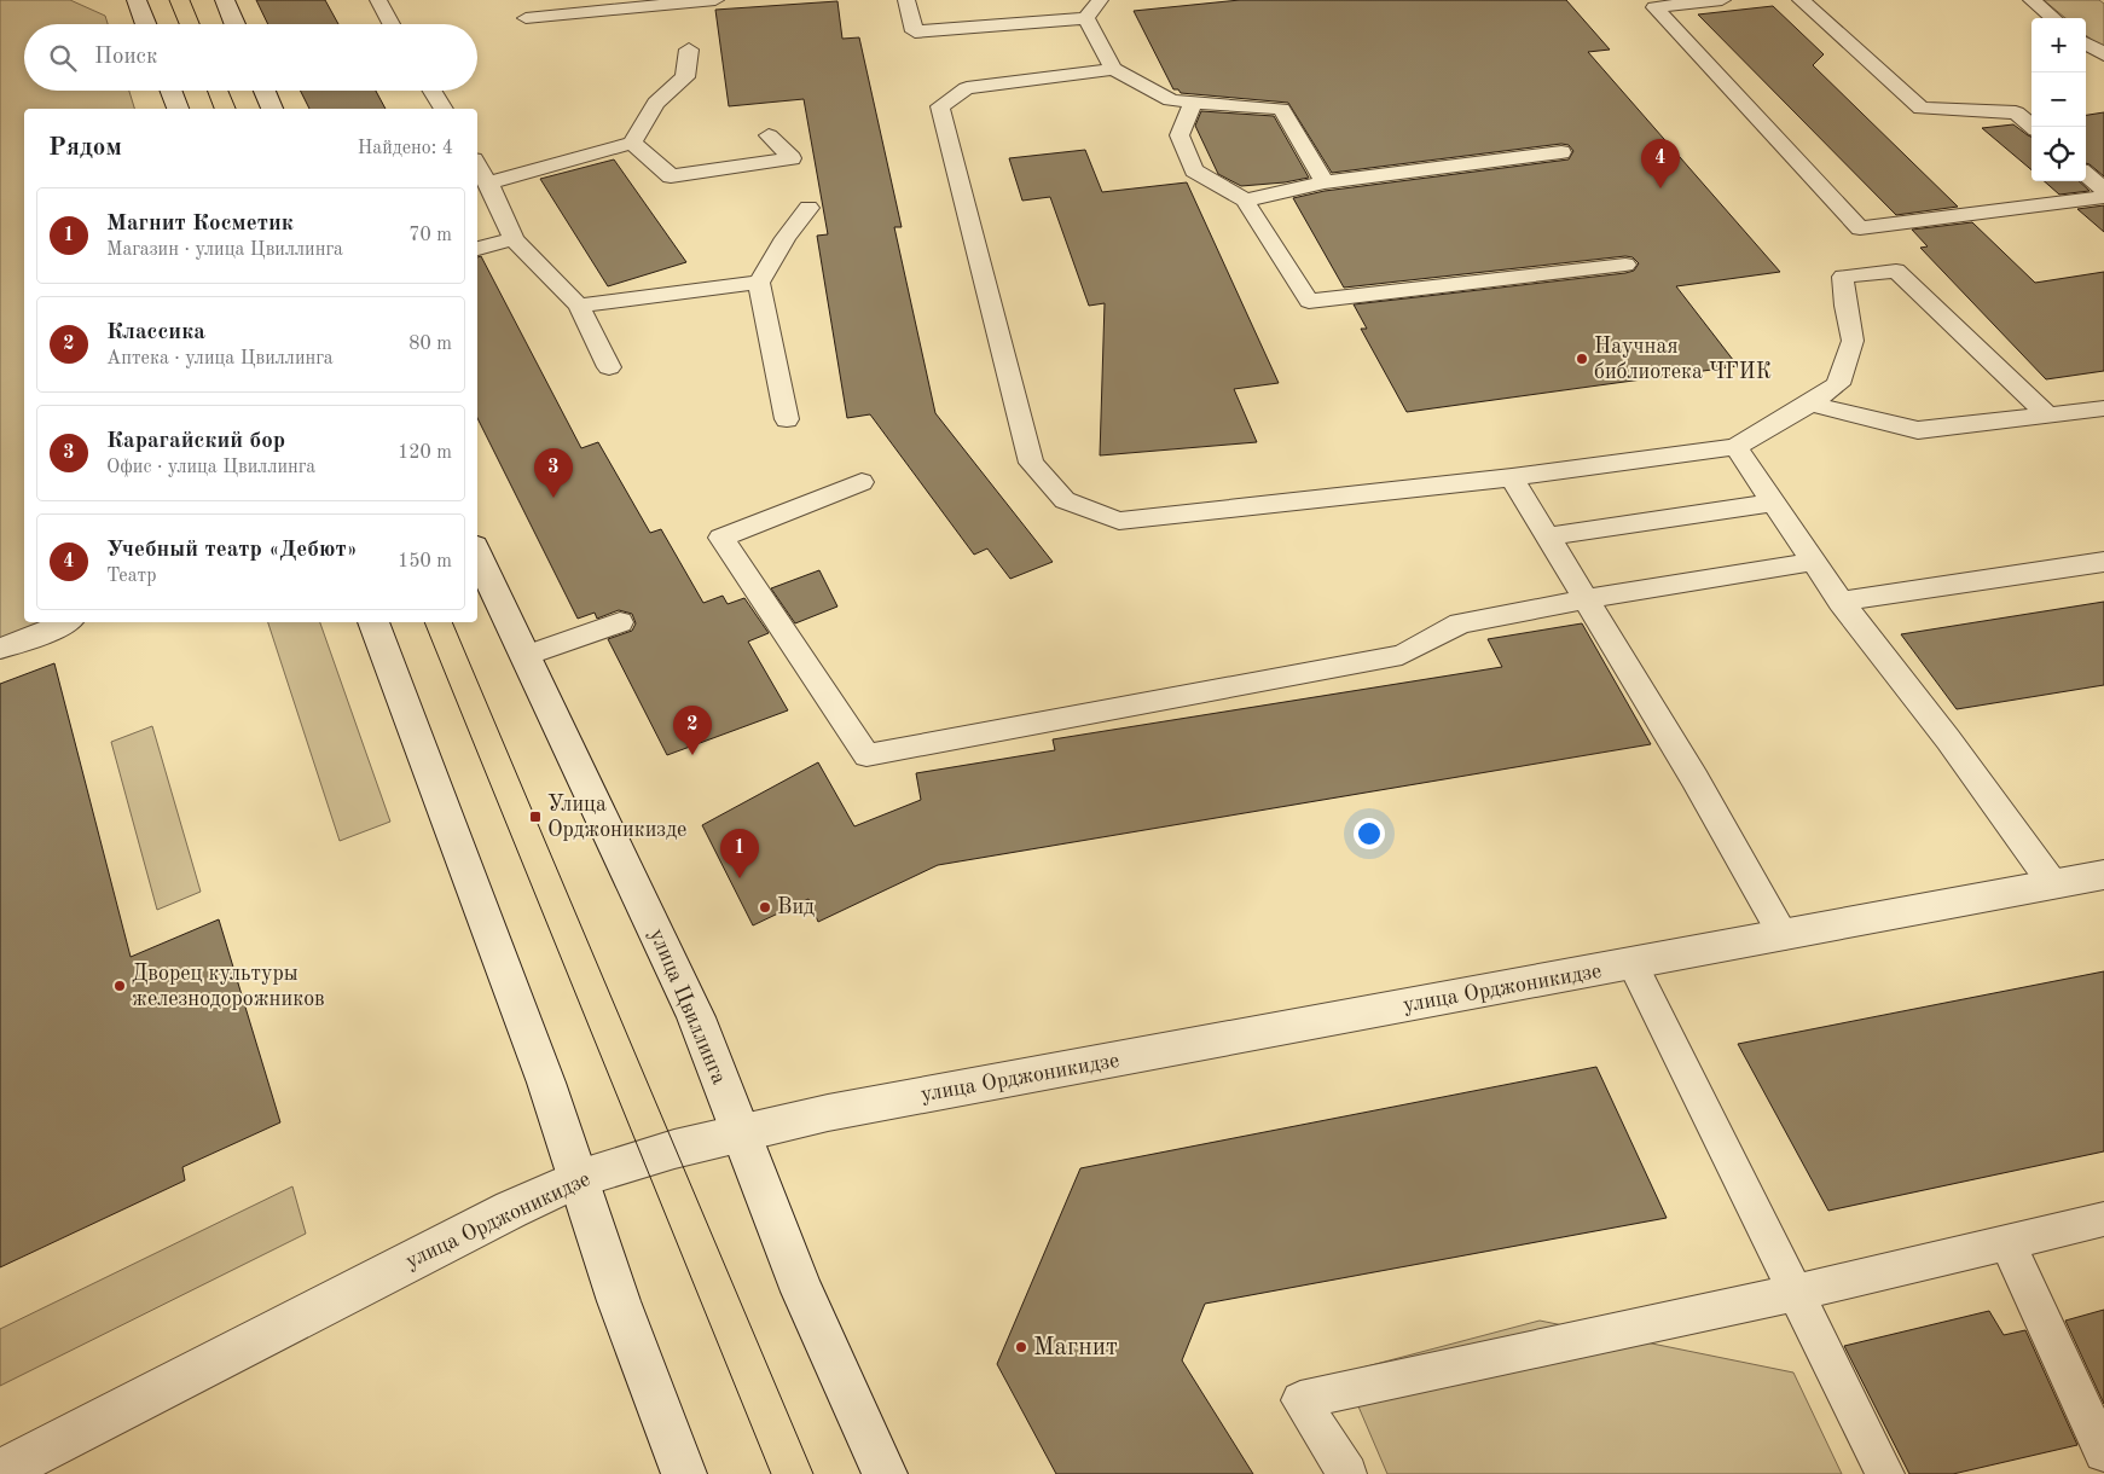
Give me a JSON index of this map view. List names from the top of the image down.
{
  "streets": {
    "main road": ["улица Орджоникидзе", "улица Цвиллинга"]
  },
  "crossings": [
    ["улица Орджоникидзе", "улица Цвиллинга"]
  ],
  "places": {
    "other": [
      "Научная библиотека ЧГИК",
      "Вид",
      "Дворец культуры железнодорожников",
      "Магнит"
    ],
    "transit": ["Улица Орджоникизде"]
  },
  "page": {
    "map_buttons": ["+", "−"],
    "search": "Поиск",
    "heading": ["Рядом", "Найдено: 4"],
    "pins": [
      "4",
      "3",
      "2",
      "1"
    ],
    "list": [
      {
        "mark": "1",
        "name": "Магнит Косметик",
        "note": "Магазин · улица Цвиллинга",
        "value": "70 m"
      },
      {
        "mark": "2",
        "name": "Классика",
        "note": "Аптека · улица Цвиллинга",
        "value": "80 m"
      },
      {
        "mark": "3",
        "name": "Карагайский бор",
        "note": "Офис · улица Цвиллинга",
        "value": "120 m"
      },
      {
        "mark": "4",
        "name": "Учебный театр «Дебют»",
        "note": "Театр",
        "value": "150 m"
      }
    ]
  }
}
